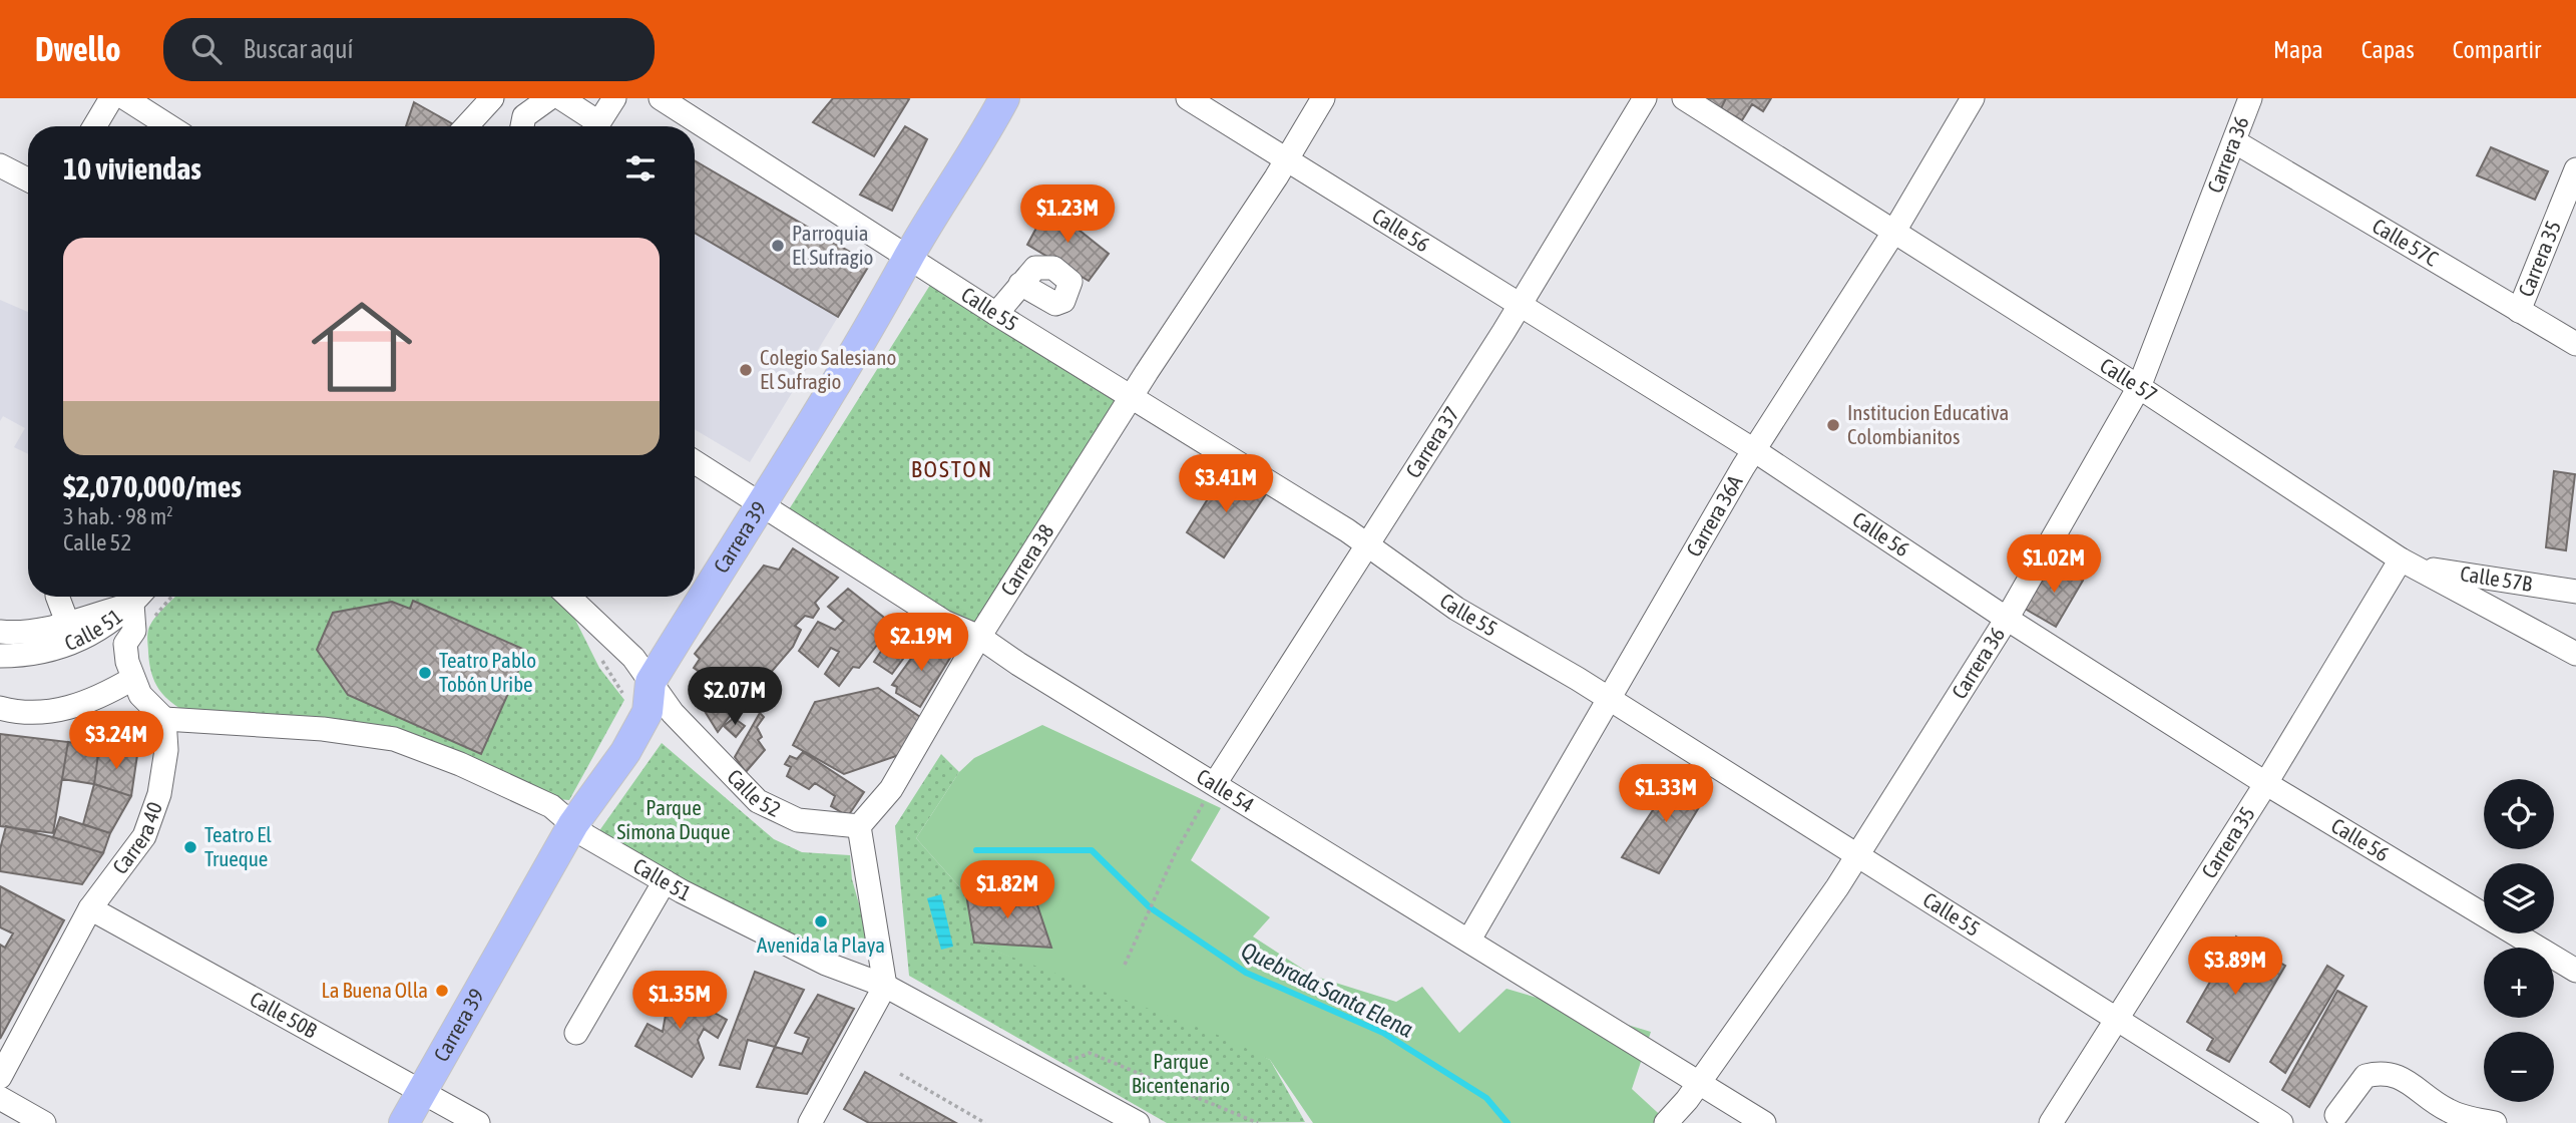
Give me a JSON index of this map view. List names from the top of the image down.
{
  "streets": {
    "main road": ["Carrera 39"],
    "street": [
      "Carrera 36",
      "Calle 56",
      "Calle 57C",
      "Carrera 35",
      "Calle 55",
      "Calle 57",
      "Carrera 37",
      "Carrera 36A",
      "Carrera 38",
      "Calle 57B",
      "Calle 51",
      "Calle 54",
      "Calle 52",
      "Carrera 40",
      "Calle 50B"
    ]
  },
  "crossings": [
    ["Carrera 36", "Calle 56"],
    ["Carrera 36", "Calle 57C"],
    ["Carrera 36", "Calle 55"],
    ["Carrera 36", "Calle 57"],
    ["Carrera 36", "Calle 54"],
    ["Calle 56", "Carrera 35"],
    ["Calle 56", "Carrera 37"],
    ["Calle 56", "Carrera 36A"],
    ["Calle 56", "Carrera 38"],
    ["Calle 57C", "Carrera 35"],
    ["Carrera 35", "Calle 55"],
    ["Carrera 35", "Calle 57"],
    ["Carrera 35", "Calle 57B"],
    ["Calle 55", "Carrera 37"],
    ["Calle 55", "Carrera 36A"],
    ["Calle 55", "Carrera 39"],
    ["Calle 55", "Carrera 38"],
    ["Calle 57", "Carrera 36A"],
    ["Calle 57", "Calle 57B"],
    ["Carrera 37", "Calle 54"],
    ["Carrera 36A", "Calle 54"],
    ["Carrera 39", "Calle 51"],
    ["Carrera 39", "Calle 54"],
    ["Carrera 39", "Calle 52"],
    ["Carrera 39", "Calle 50B"],
    ["Carrera 38", "Calle 54"],
    ["Carrera 38", "Calle 52"],
    ["Calle 51", "Carrera 40"],
    ["Carrera 40", "Calle 50B"]
  ],
  "districts": ["BOSTON"],
  "water": ["Quebrada Santa Elena"],
  "parks": ["Parque Simona Duque", "Parque Bicentenario"],
  "places": [
    "Parroquia El Sufragio",
    "Colegio Salesiano El Sufragio",
    "Institucion Educativa Colombianitos",
    "Teatro Pablo Tobón Uribe",
    "Teatro El Trueque",
    "Avenida la Playa",
    "La Buena Olla"
  ],
  "page": {
    "header": "Dwello",
    "search": "Buscar aquí",
    "nav": ["Mapa", "Capas", "Compartir"],
    "heading": "10 viviendas",
    "price": [
      "$1.23M",
      "$3.41M",
      "$1.02M",
      "$2.19M",
      "$2.07M",
      "$3.24M",
      "$1.33M",
      "$1.82M",
      "$3.89M",
      "$1.35M"
    ],
    "list": [
      {
        "name": "$2,070,000/mes",
        "note": "3 hab. · 98 m² · Calle 52"
      }
    ],
    "map_buttons": ["+", "−"]
  }
}
